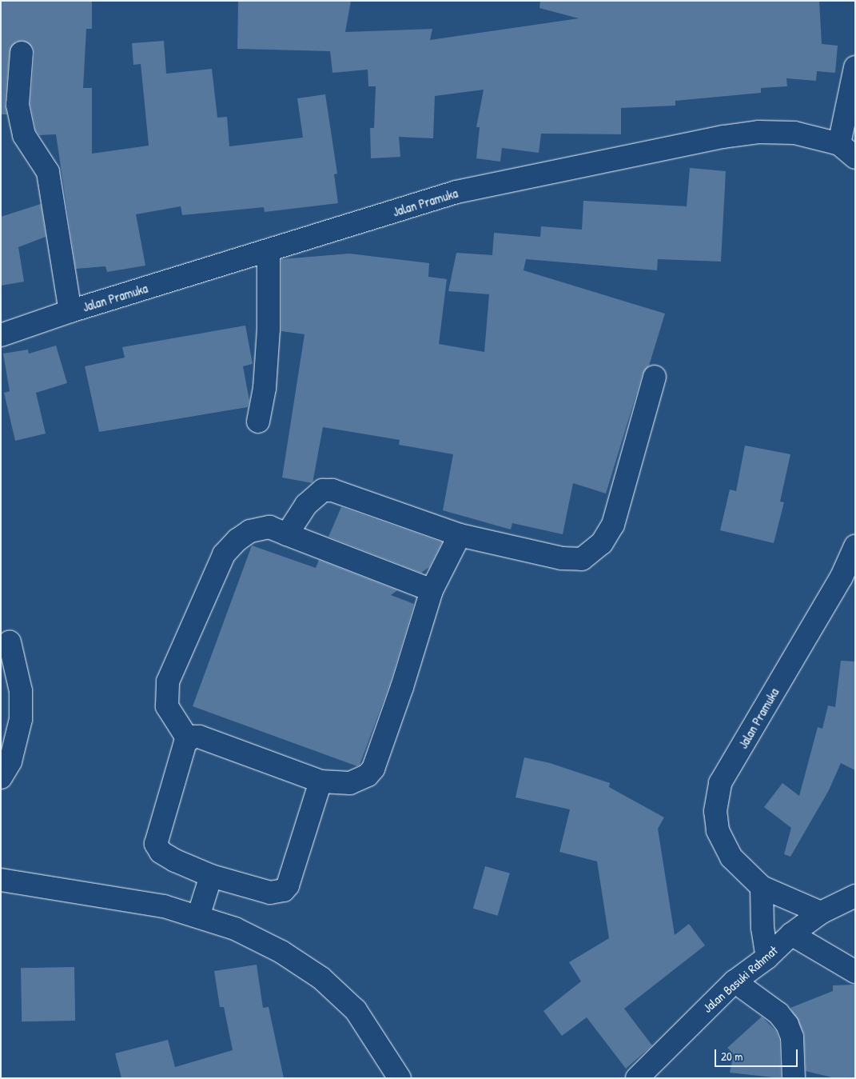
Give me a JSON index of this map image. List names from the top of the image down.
{
  "streets": {
    "main road": ["Jalan Pramuka", "Jalan Basuki Rahmat"]
  },
  "crossings": [
    ["Jalan Pramuka", "Jalan Basuki Rahmat"]
  ],
  "scale_bar": "20 m"
}
